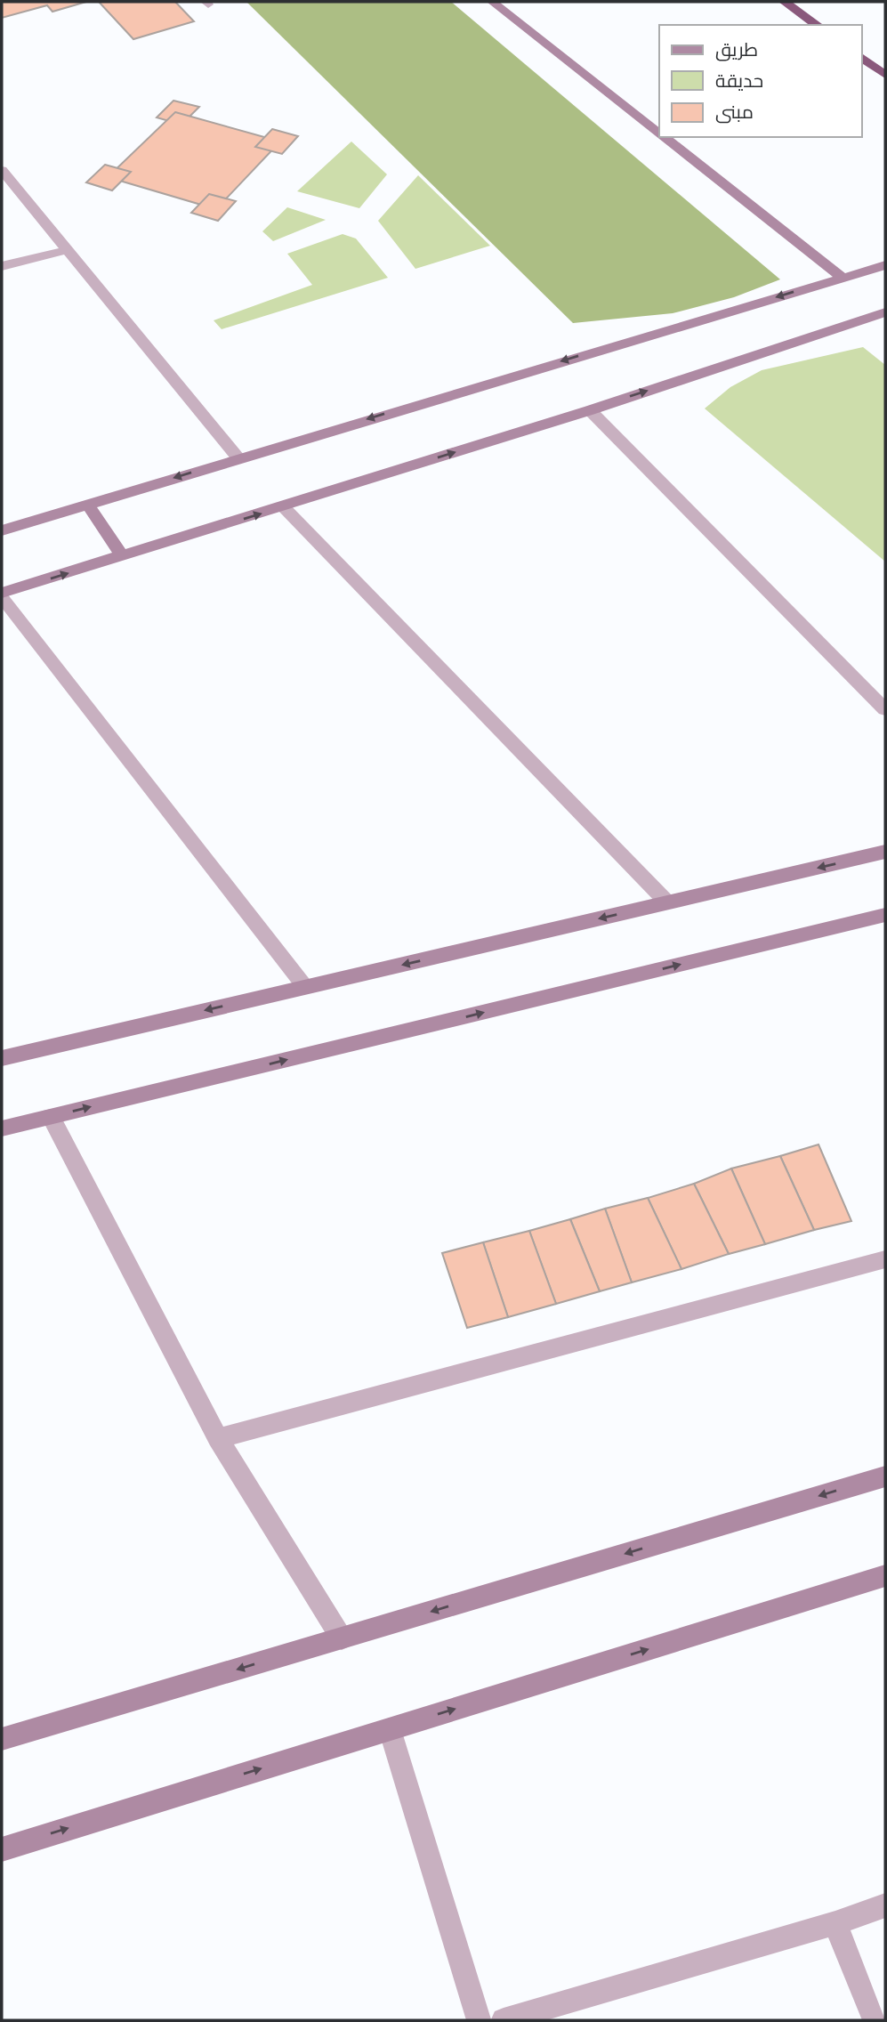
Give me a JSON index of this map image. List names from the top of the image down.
{
  "legend": ["طريق", "حديقة", "مبنى"]
}
